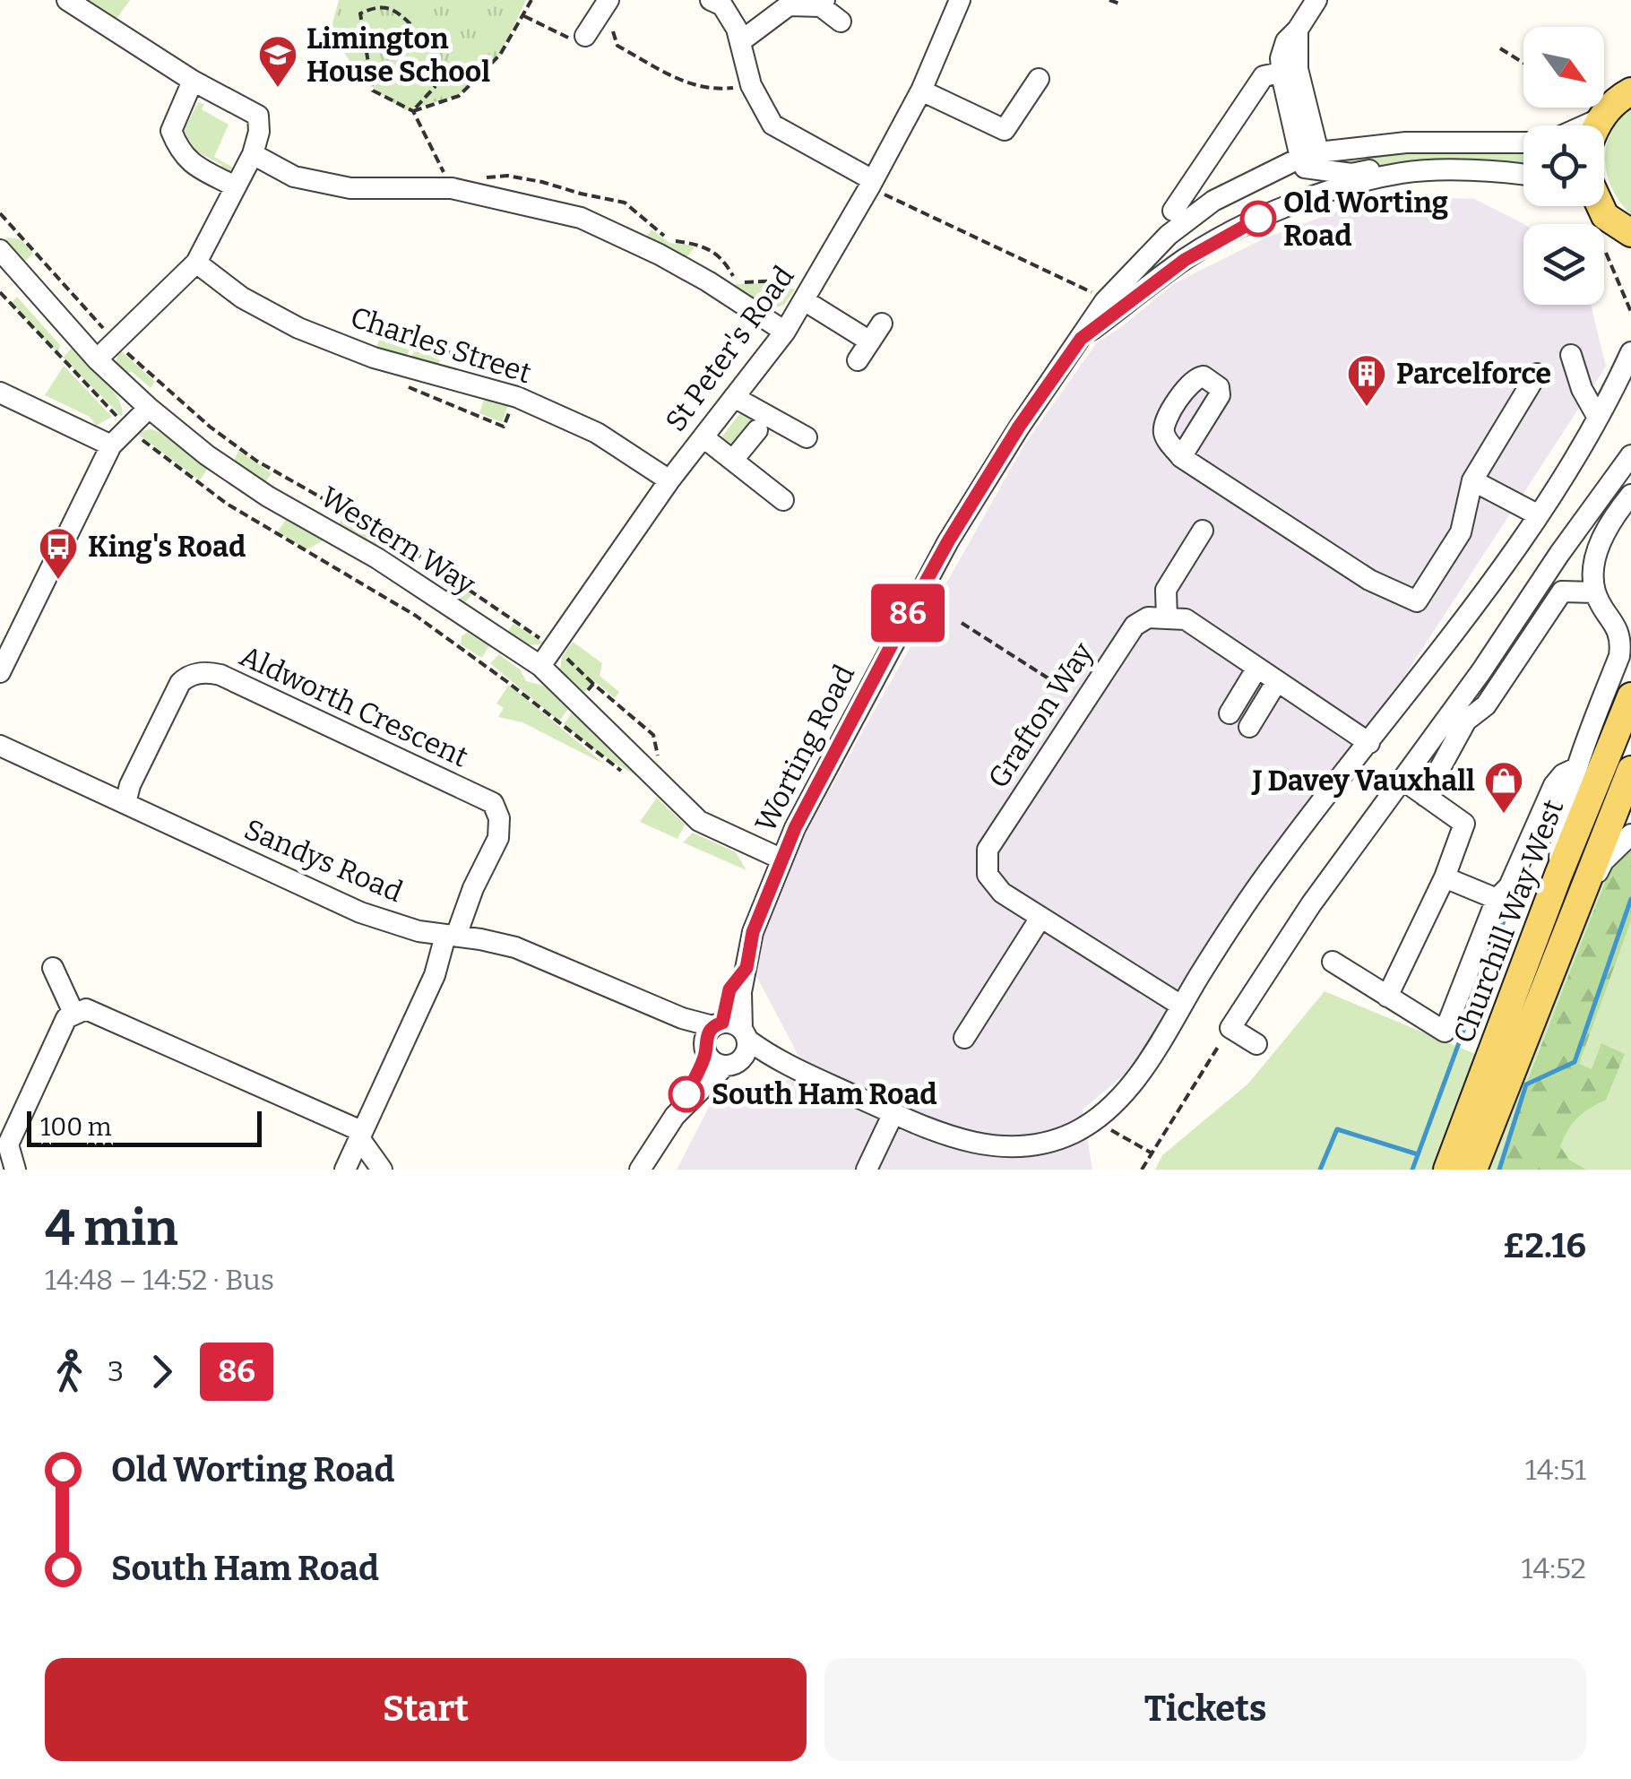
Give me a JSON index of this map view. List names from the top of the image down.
{
  "streets": {
    "main road": ["Churchill Way West"],
    "street": [
      "Charles Street",
      "St Peter's Road",
      "Western Way",
      "Aldworth Crescent",
      "Grafton Way",
      "Worting Road",
      "Sandys Road"
    ]
  },
  "crossings": [
    ["Charles Street", "St Peter's Road"],
    ["St Peter's Road", "Western Way"],
    ["Western Way", "Worting Road"],
    ["Aldworth Crescent", "Sandys Road"],
    ["Worting Road", "Sandys Road"]
  ],
  "places": {
    "school or university": ["Limington House School"],
    "other": ["Old Worting Road", "South Ham Road"],
    "building": ["Parcelforce"],
    "bus stop": ["King's Road"],
    "shop": ["J Davey Vauxhall"]
  },
  "lines": ["bus line 86"],
  "scale_bar": "100 m",
  "north": "bottom right",
  "page": {
    "on_map": "86",
    "scale": "100 m",
    "heading": ["4 min", "14:48 – 14:52 · Bus", "£2.16"],
    "legs": ["3", "86"],
    "list": [
      {
        "name": "Old Worting Road",
        "value": "14:51"
      },
      {
        "name": "South Ham Road",
        "value": "14:52"
      }
    ],
    "buttons": ["Start", "Tickets"]
  }
}
